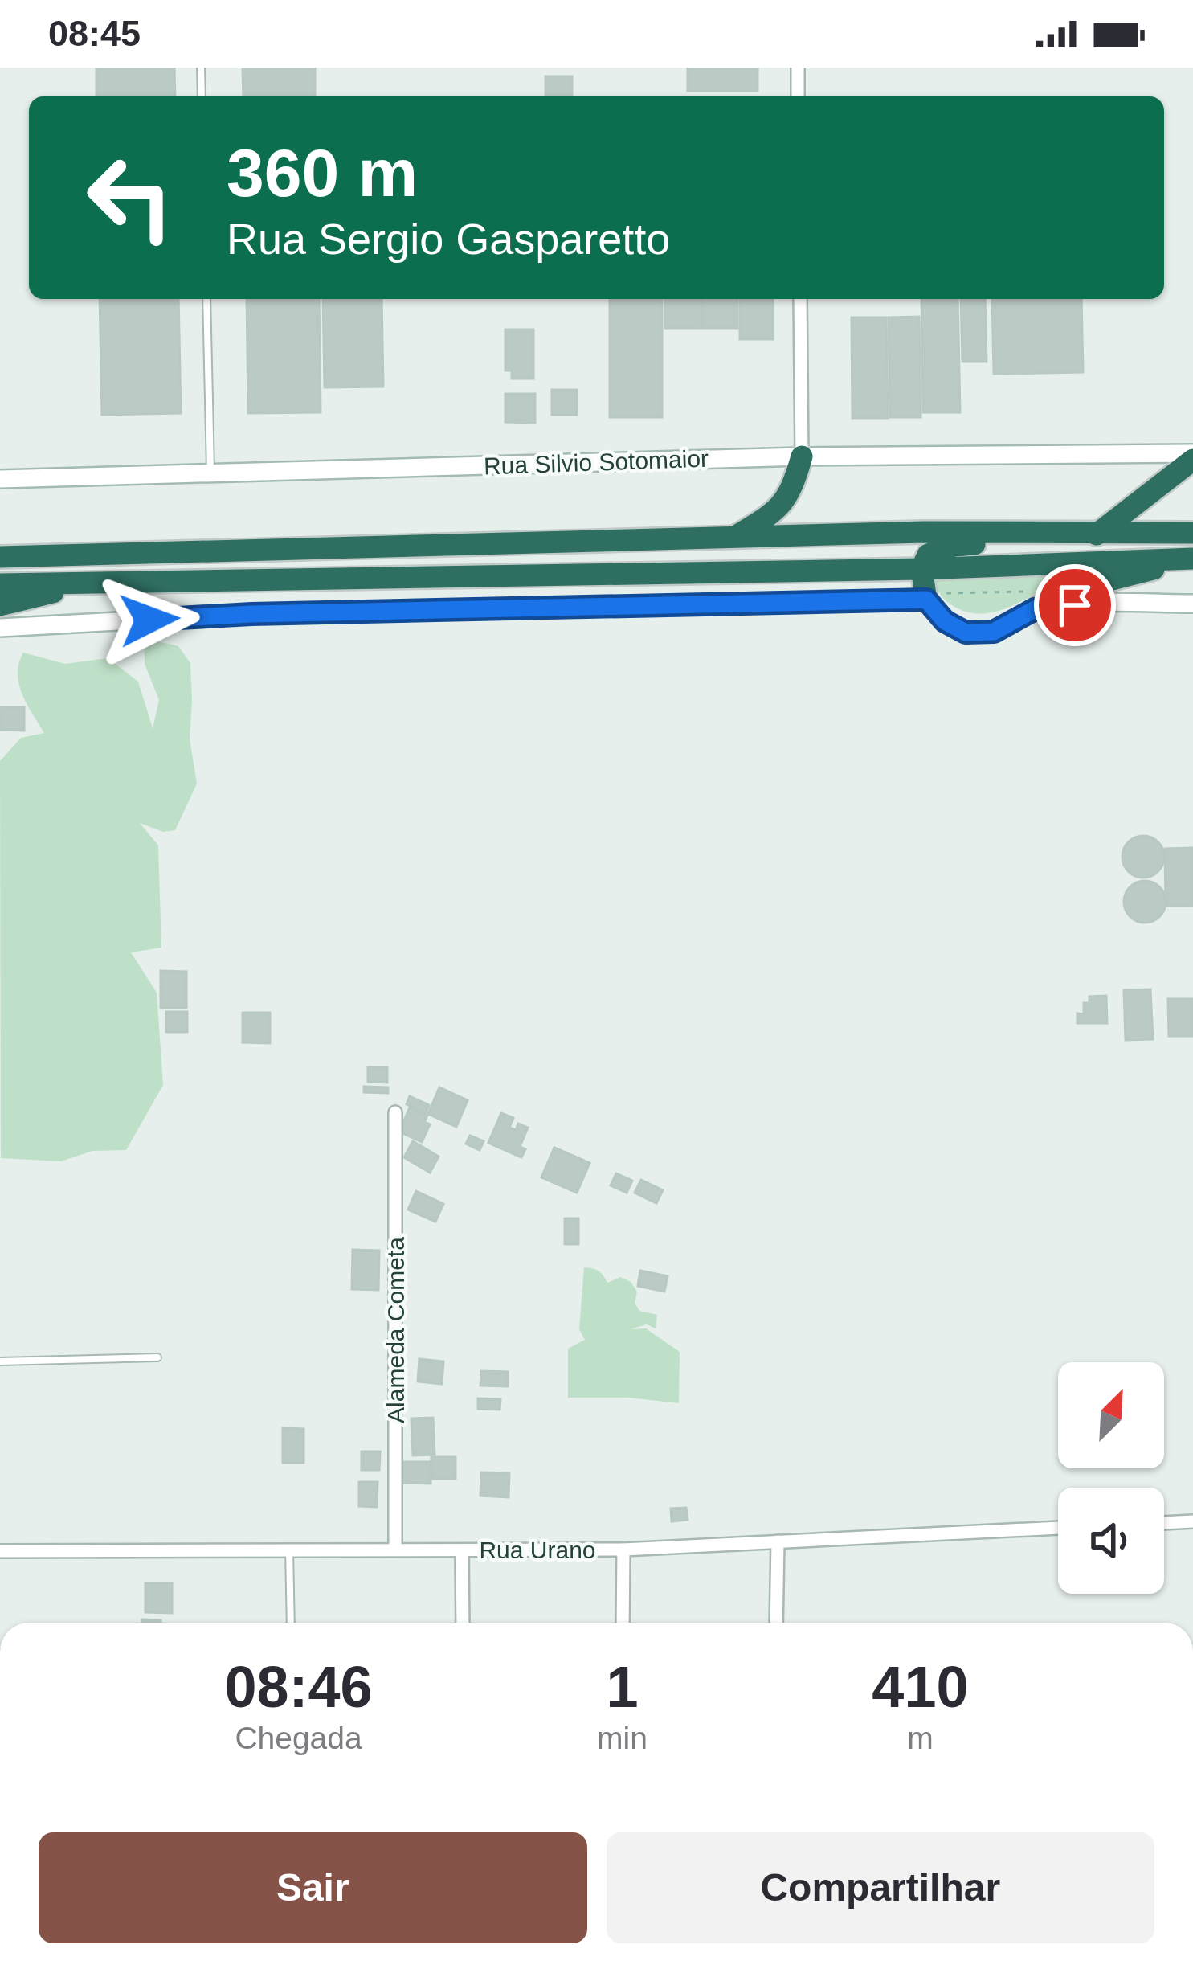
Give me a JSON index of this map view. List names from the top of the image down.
{
  "streets": {
    "street": ["Rua Silvio Sotomaior", "Alameda Cometa", "Rua Urano"]
  },
  "crossings": [
    ["Alameda Cometa", "Rua Urano"]
  ],
  "north": "top right",
  "page": {
    "status": "08:45",
    "turn": ["360 m", "Rua Sergio Gasparetto"],
    "eta": [
      "08:46",
      "Chegada",
      "1",
      "min",
      "410",
      "m"
    ],
    "buttons": ["Sair", "Compartilhar"]
  }
}
